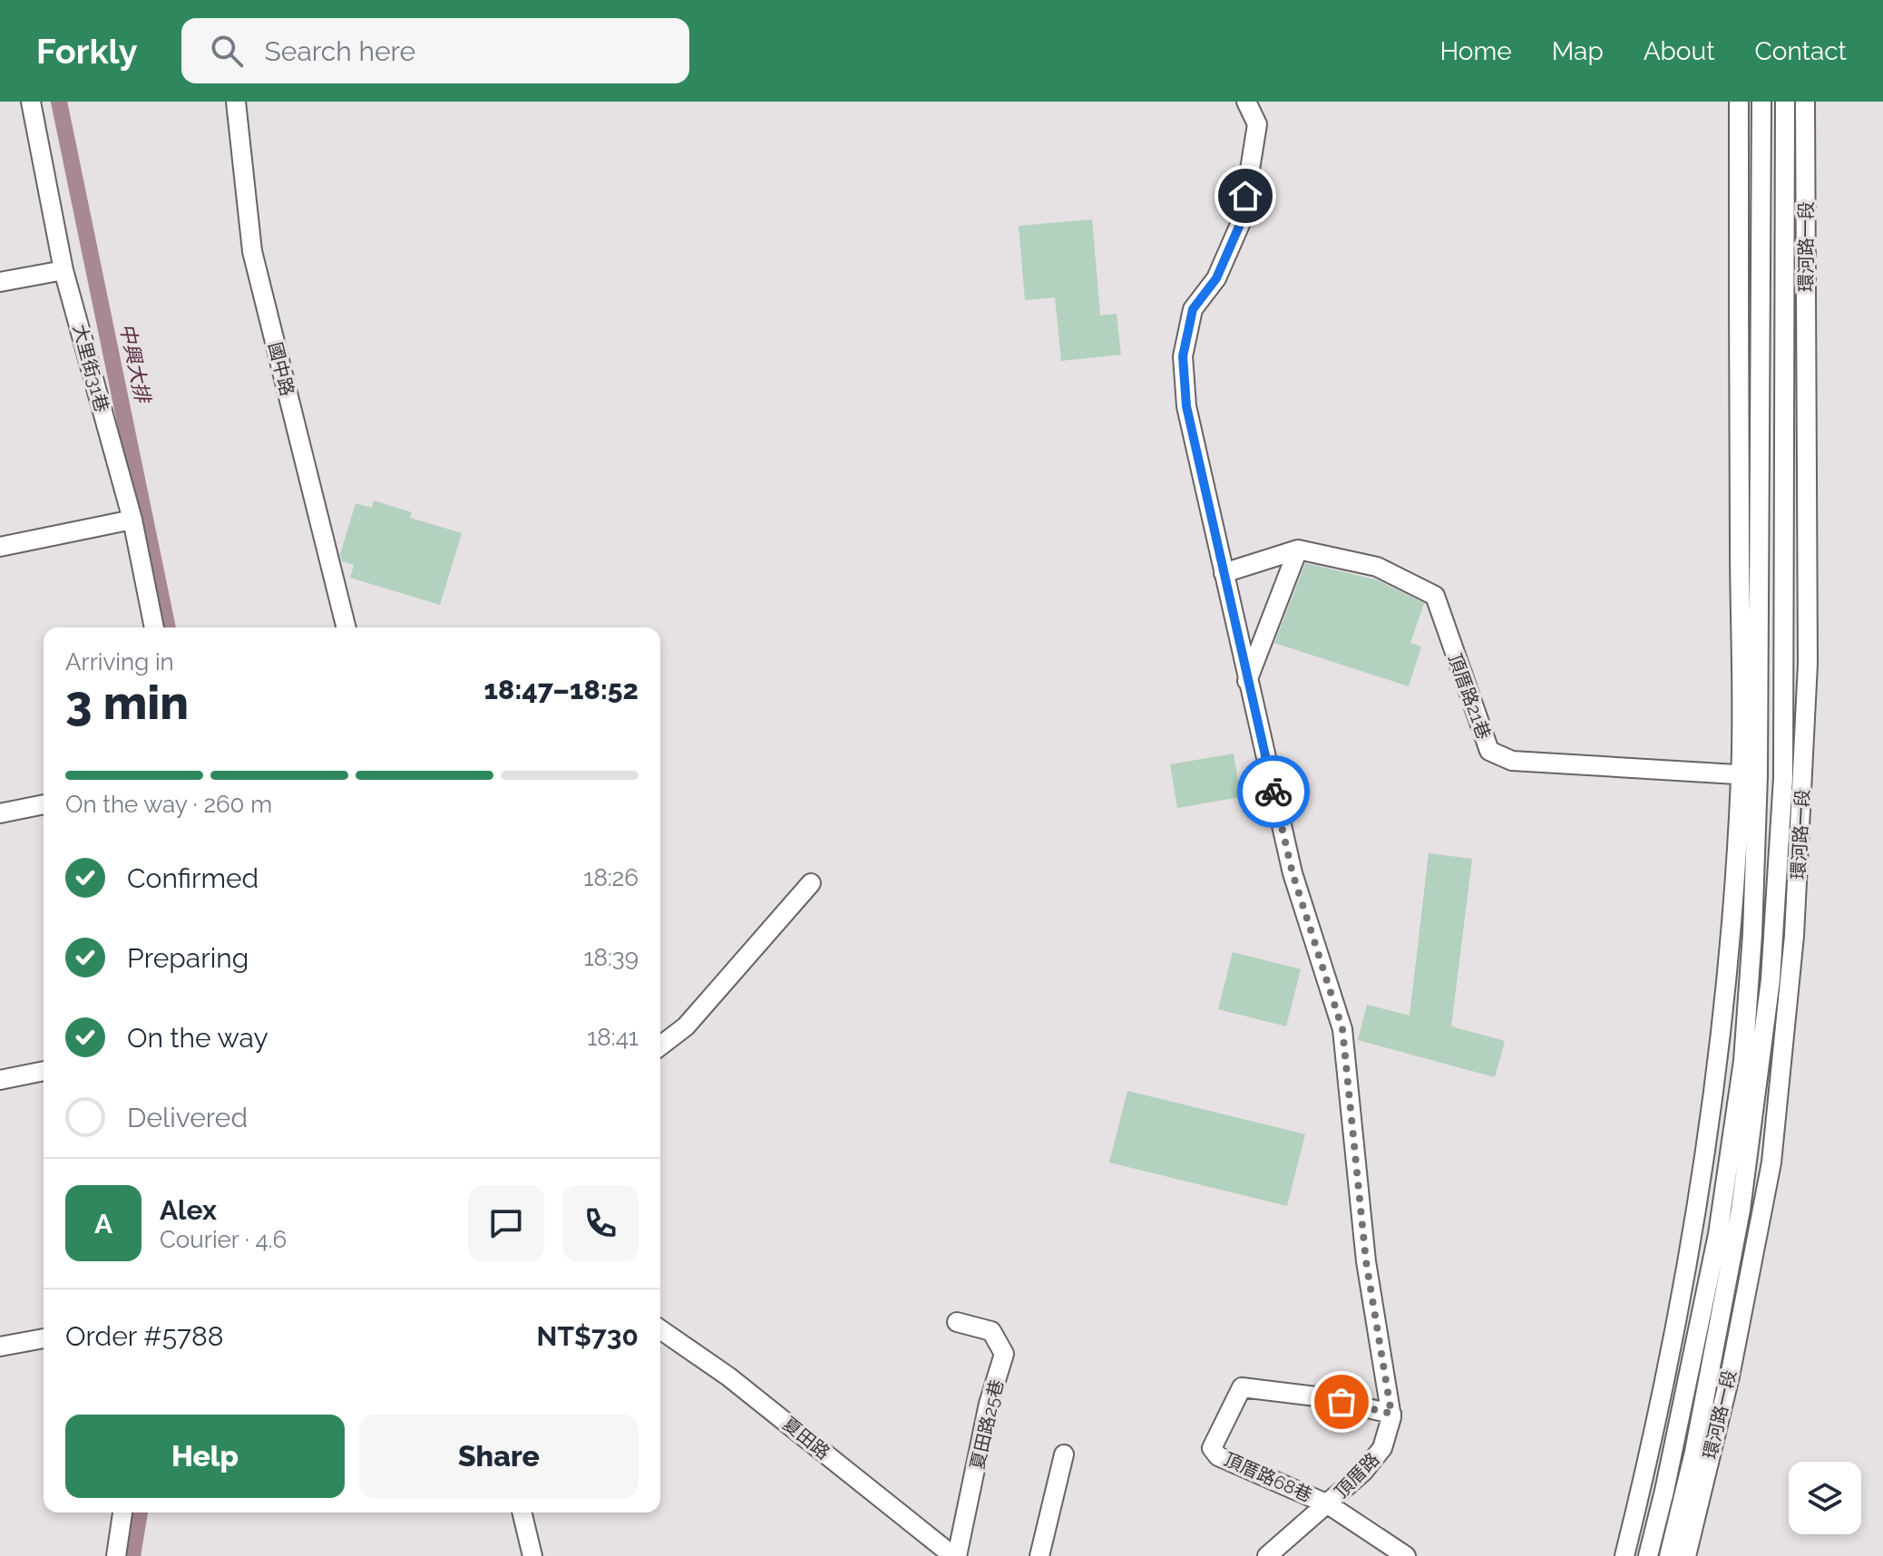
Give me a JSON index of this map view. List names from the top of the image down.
{
  "streets": {
    "street": [
      "環河路一段",
      "大里街31巷",
      "國中路",
      "頂厝路21巷",
      "夏田路25巷",
      "夏田路",
      "頂厝路",
      "頂厝路68巷"
    ]
  },
  "crossings": [
    ["環河路一段", "頂厝路21巷"],
    ["頂厝路21巷", "頂厝路"],
    ["夏田路25巷", "夏田路"],
    ["頂厝路", "頂厝路68巷"]
  ],
  "water": ["中興大排"],
  "page": {
    "header": "Forkly",
    "search": "Search here",
    "nav": [
      "Home",
      "Map",
      "About",
      "Contact"
    ],
    "heading": ["3 min", "Arriving in", "18:47–18:52"],
    "panel": [
      "Alex",
      "Courier · 4.6",
      "Order #5788",
      "NT$730"
    ],
    "bar": "On the way · 260 m",
    "list": [
      ["Confirmed", "18:26"],
      ["Preparing", "18:39"],
      ["On the way", "18:41"],
      "Delivered"
    ],
    "round": "A",
    "buttons": ["Help", "Share"]
  }
}
